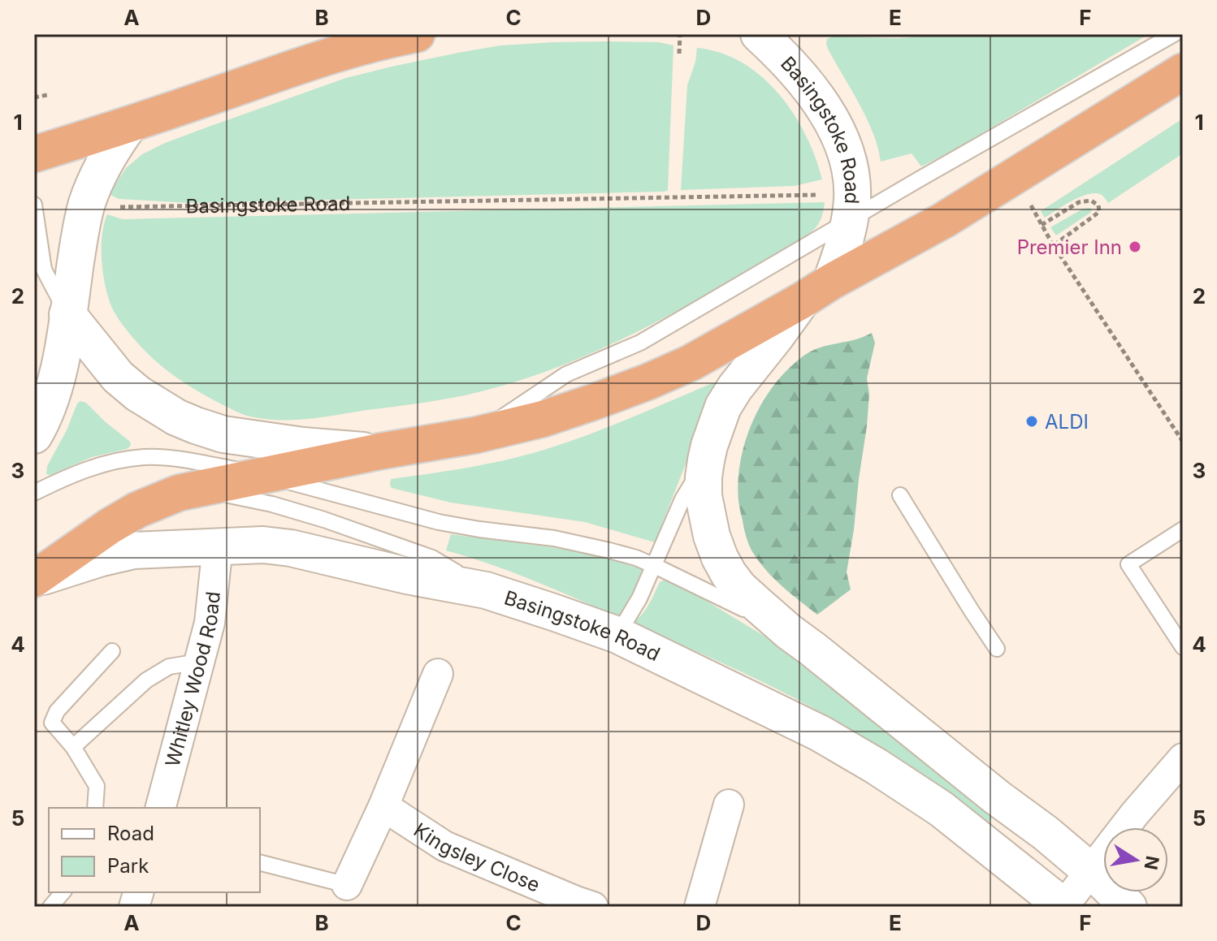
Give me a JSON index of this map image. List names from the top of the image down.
{
  "streets": {
    "highway": ["Basingstoke Road"],
    "street": ["Whitley Wood Road", "Kingsley Close"]
  },
  "crossings": [
    ["Basingstoke Road", "Whitley Wood Road"]
  ],
  "places": ["Premier Inn", "ALDI"],
  "legend": ["Road", "Park"],
  "north": "right",
  "grid": {
    "columns": [
      "A",
      "B",
      "C",
      "D",
      "E",
      "F"
    ],
    "rows": [
      "1",
      "2",
      "3",
      "4",
      "5"
    ]
  }
}
